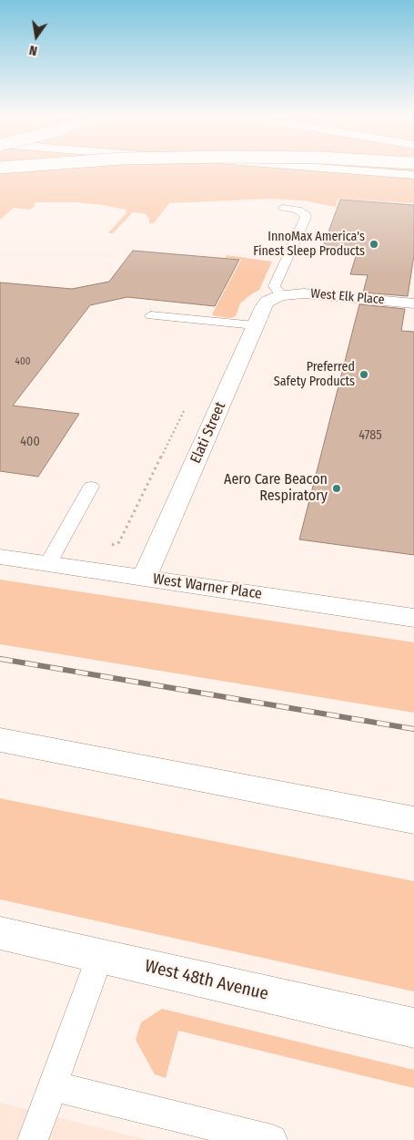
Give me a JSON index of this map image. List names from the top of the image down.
{
  "streets": {
    "main road": [
      "West Elk Place",
      "Elati Street",
      "West Warner Place",
      "West 48th Avenue"
    ]
  },
  "crossings": [
    ["West Elk Place", "Elati Street"],
    ["Elati Street", "West Warner Place"]
  ],
  "places": ["InnoMax America's Finest Sleep Products", "Preferred Safety Products", "Aero Care Beacon Respiratory"],
  "house_numbers": ["400", "4785", "400"],
  "north": "bottom"
}
